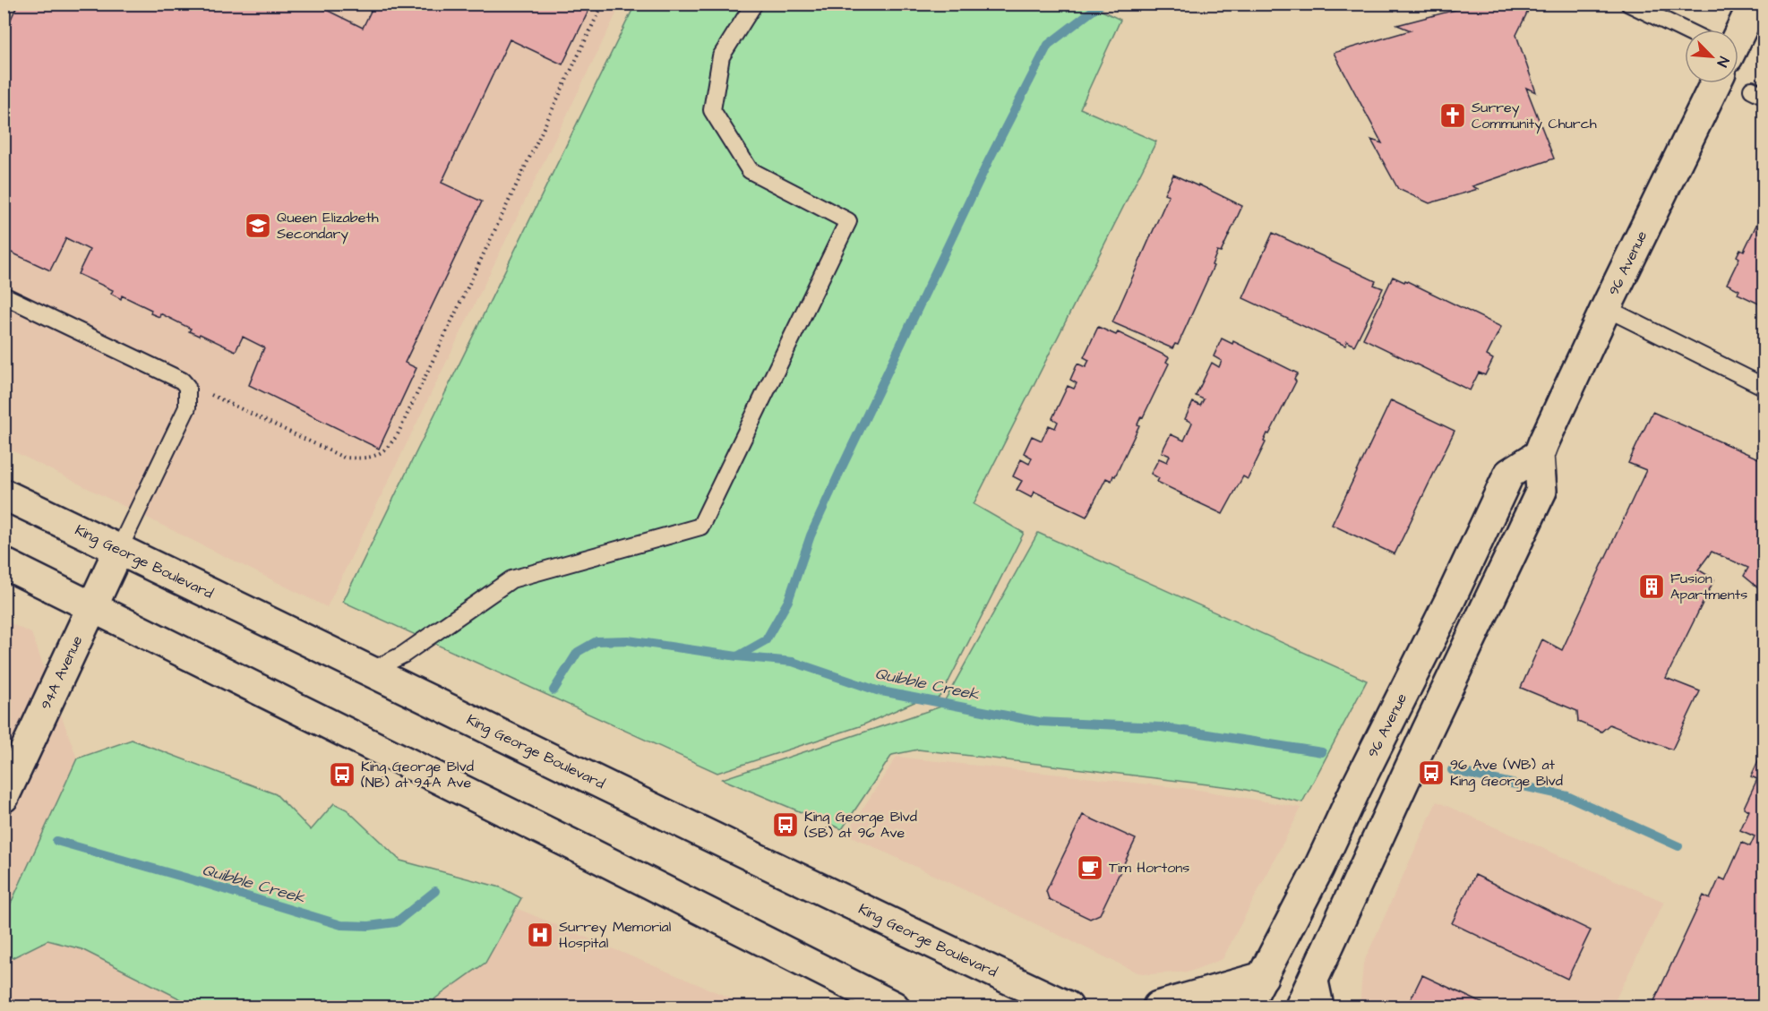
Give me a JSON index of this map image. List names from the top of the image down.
{
  "streets": {
    "main road": ["96 Avenue", "King George Boulevard", "94A Avenue"]
  },
  "crossings": [
    ["King George Boulevard", "94A Avenue"]
  ],
  "water": ["Quibble Creek"],
  "places": {
    "church": ["Surrey Community Church"],
    "school or university": ["Queen Elizabeth Secondary"],
    "building": ["Fusion Apartments"],
    "bus stop": ["96 Ave (WB) at King George Blvd", "King George Blvd (NB) at 94A Ave", "King George Blvd (SB) at 96 Ave"],
    "cafe": ["Tim Hortons"],
    "hospital": ["Surrey Memorial Hospital"]
  },
  "north": "bottom right"
}
